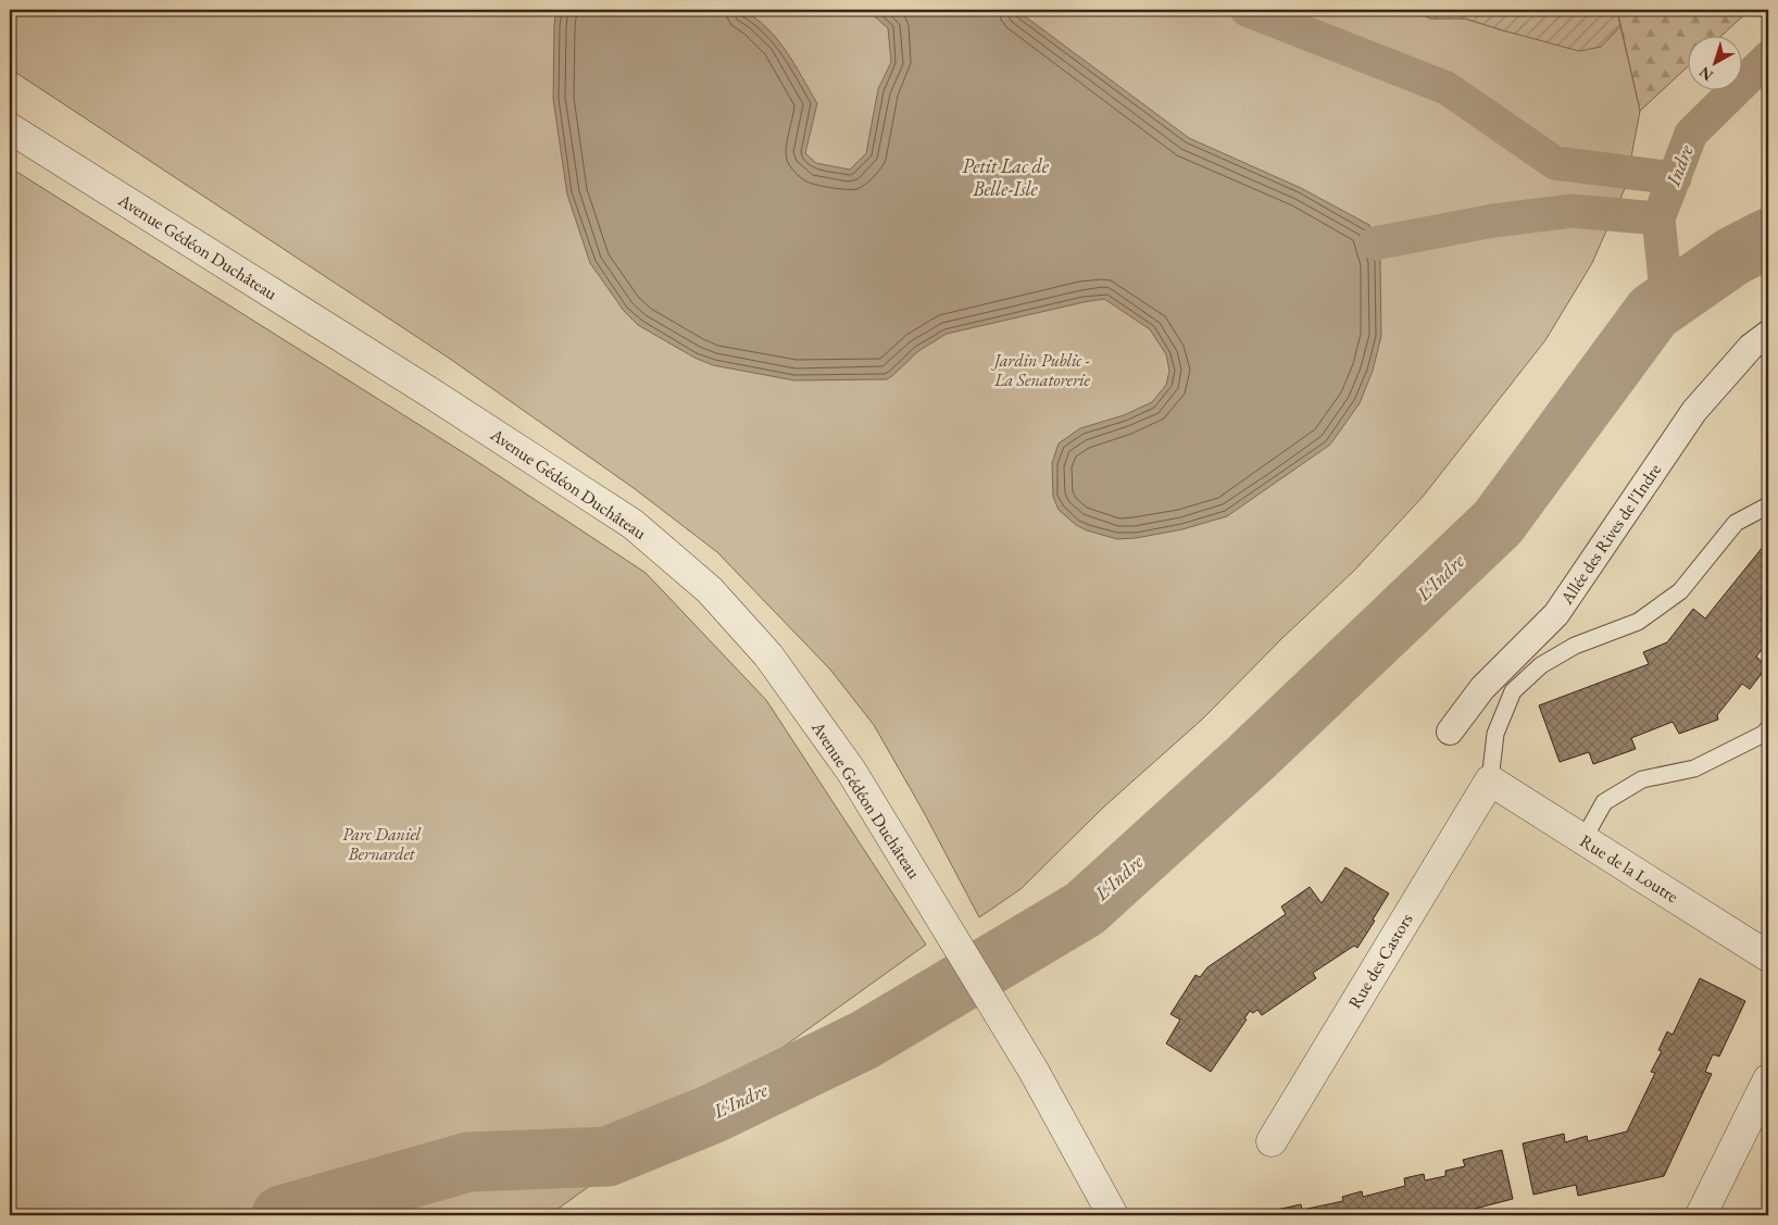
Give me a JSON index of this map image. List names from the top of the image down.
{
  "streets": {
    "street": [
      "Avenue Gédéon Duchâteau",
      "Allée des Rives de l'Indre",
      "Rue de la Loutre",
      "Rue des Castors"
    ]
  },
  "crossings": [
    ["Rue de la Loutre", "Rue des Castors"]
  ],
  "water": ["Petit Lac de Belle-Isle", "Indre", "L'Indre"],
  "parks": ["Jardin Public - La Senatorerie", "Parc Daniel Bernardet"],
  "north": "bottom left"
}
